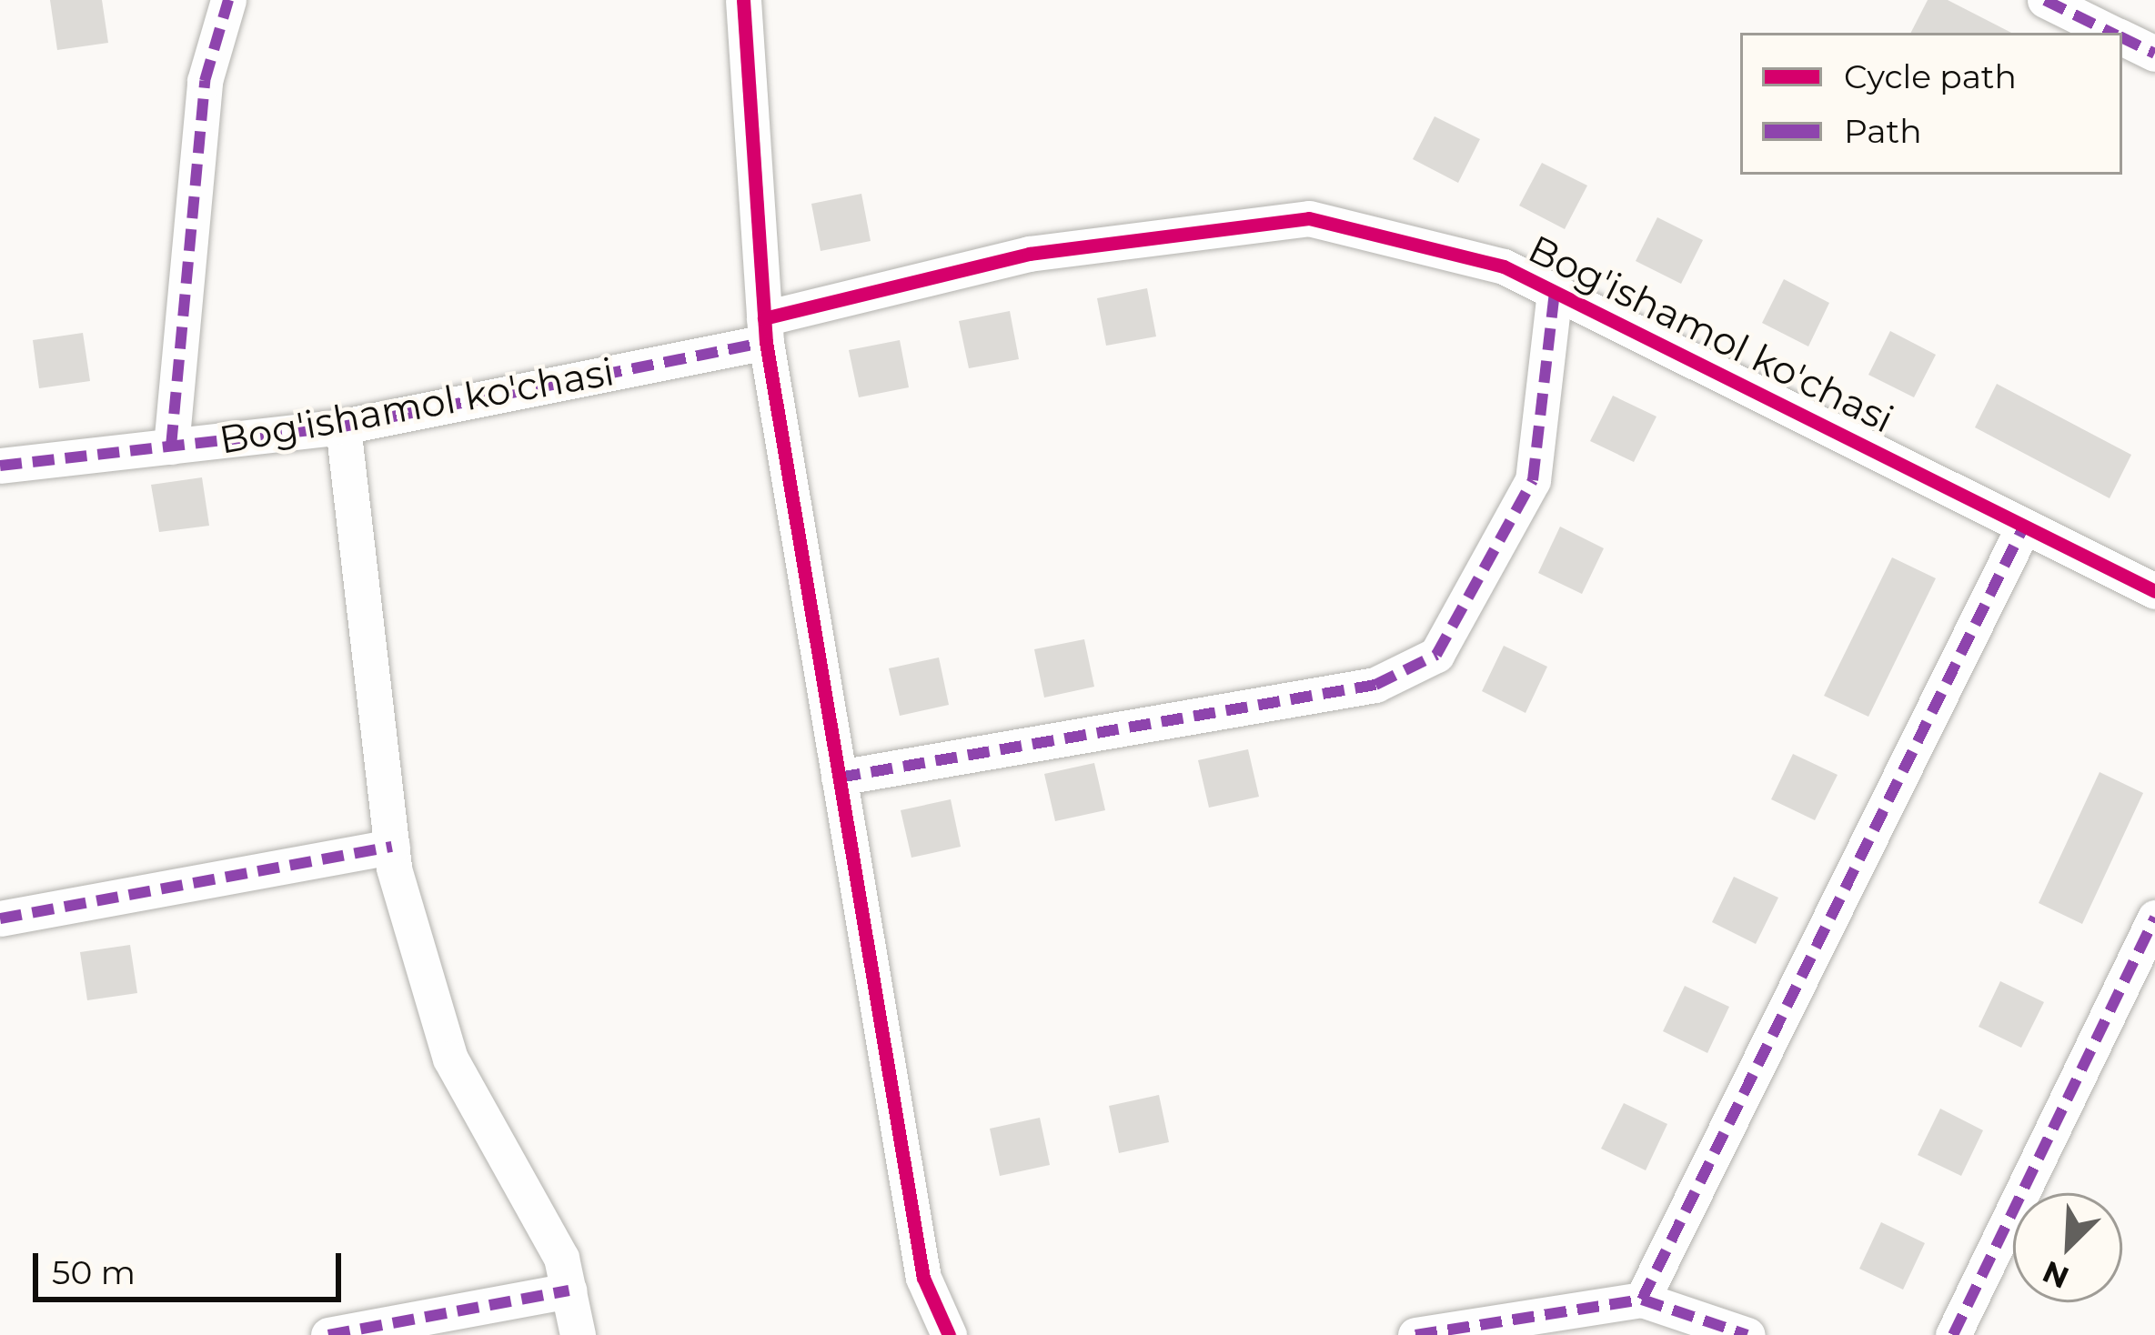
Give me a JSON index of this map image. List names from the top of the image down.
{
  "streets": {
    "street": ["Bog'ishamol ko'chasi"]
  },
  "legend": ["Cycle path", "Path"],
  "scale_bar": "50 m",
  "north": "bottom left"
}
